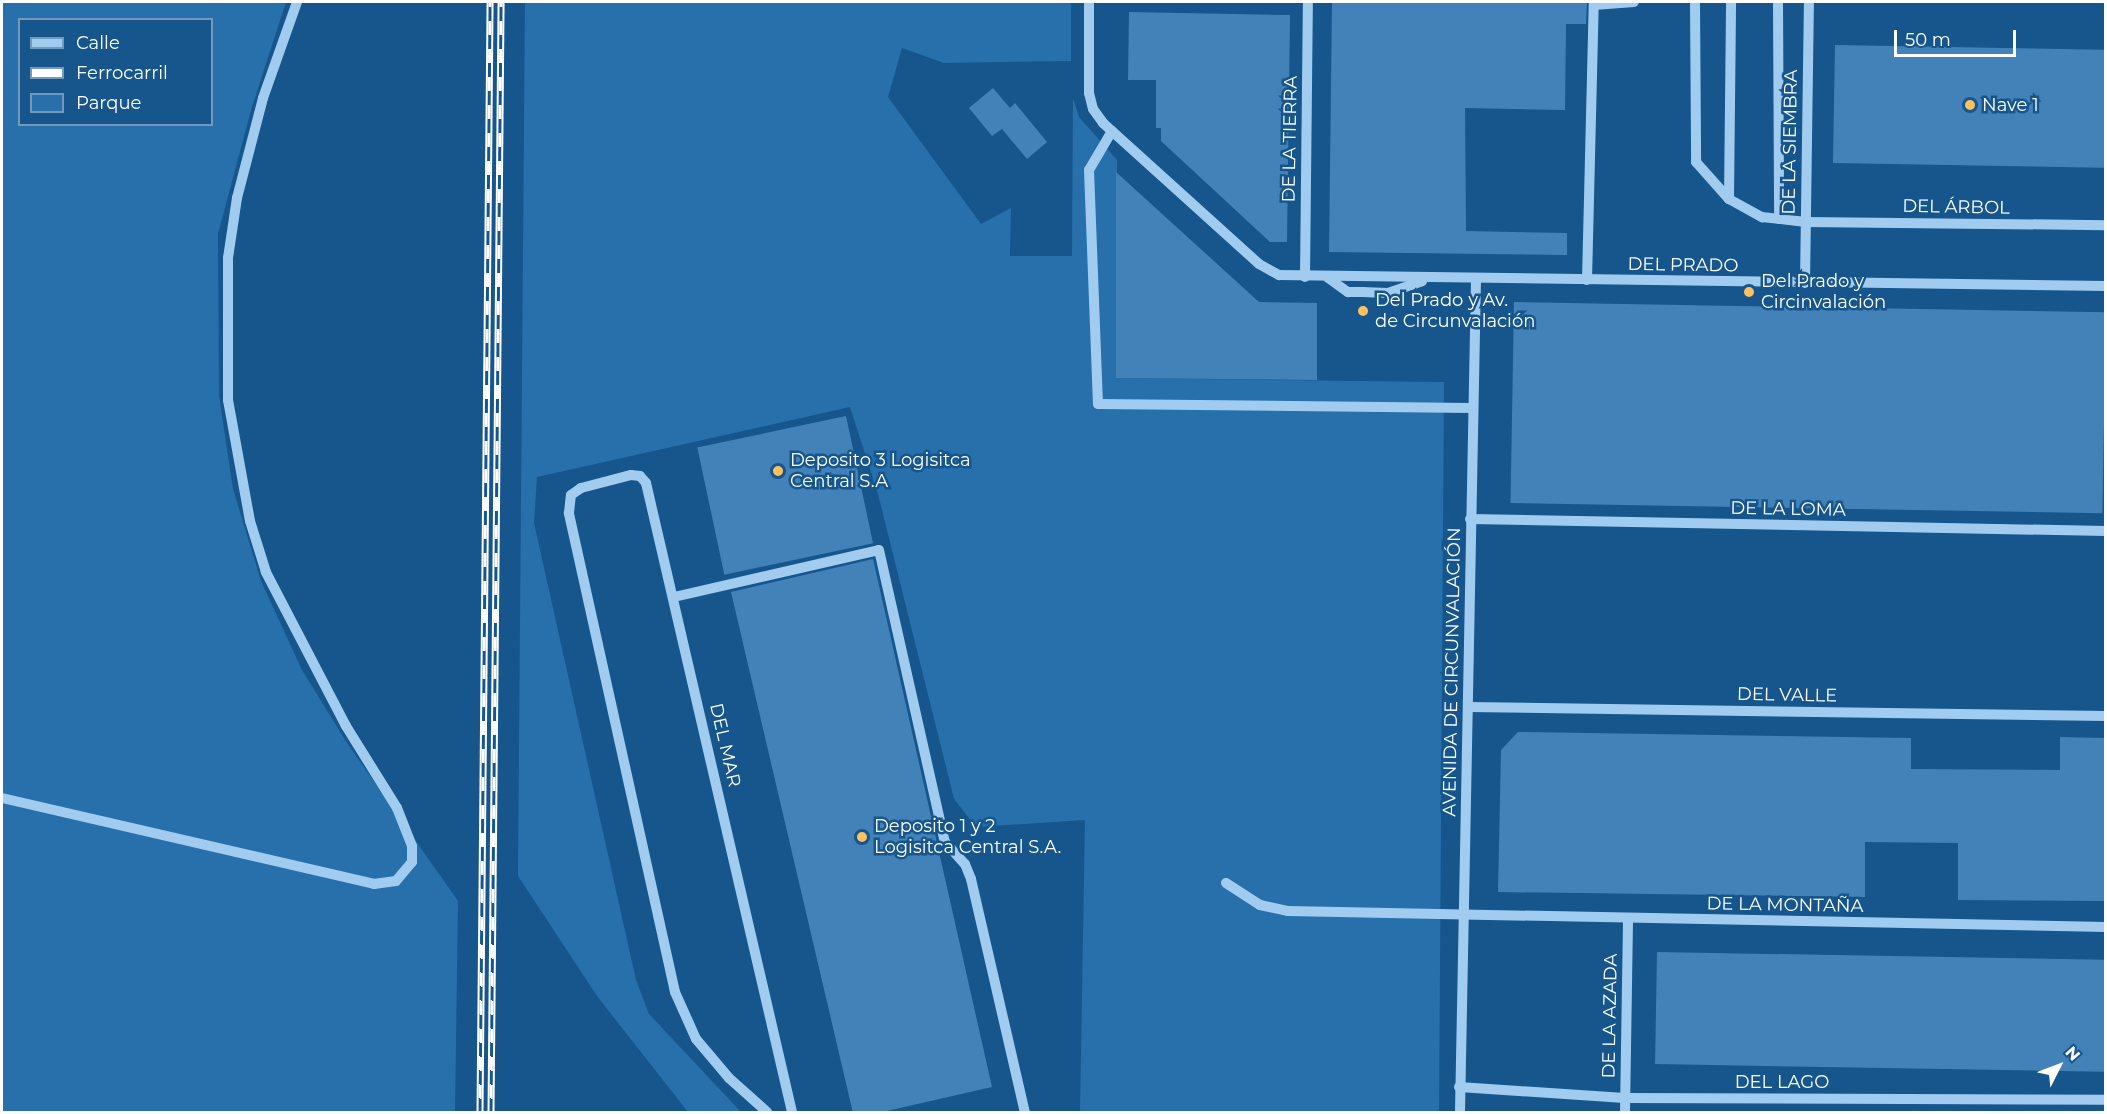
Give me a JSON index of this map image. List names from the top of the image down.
{
  "streets": {
    "street": [
      "DE LA TIERRA",
      "DE LA SIEMBRA",
      "DEL ÁRBOL",
      "DEL PRADO",
      "DE LA LOMA",
      "AVENIDA DE CIRCUNVALACIÓN",
      "DEL VALLE",
      "DEL MAR",
      "DE LA MONTAÑA",
      "DE LA AZADA",
      "DEL LAGO"
    ]
  },
  "crossings": [
    ["DE LA SIEMBRA", "DEL ÁRBOL"],
    ["DE LA SIEMBRA", "DEL PRADO"],
    ["DEL PRADO", "AVENIDA DE CIRCUNVALACIÓN"],
    ["DE LA LOMA", "AVENIDA DE CIRCUNVALACIÓN"],
    ["AVENIDA DE CIRCUNVALACIÓN", "DEL VALLE"],
    ["AVENIDA DE CIRCUNVALACIÓN", "DE LA MONTAÑA"],
    ["AVENIDA DE CIRCUNVALACIÓN", "DEL LAGO"],
    ["DE LA MONTAÑA", "DE LA AZADA"],
    ["DE LA AZADA", "DEL LAGO"]
  ],
  "places": [
    "Nave 1",
    "Del Prado y Circinvalación",
    "Del Prado y Av. de Circunvalación",
    "Deposito 3 Logisitca Central S.A",
    "Deposito 1 y 2 Logisitca Central S.A."
  ],
  "legend": ["Calle", "Ferrocarril", "Parque"],
  "scale_bar": "50 m",
  "north": "top right"
}
